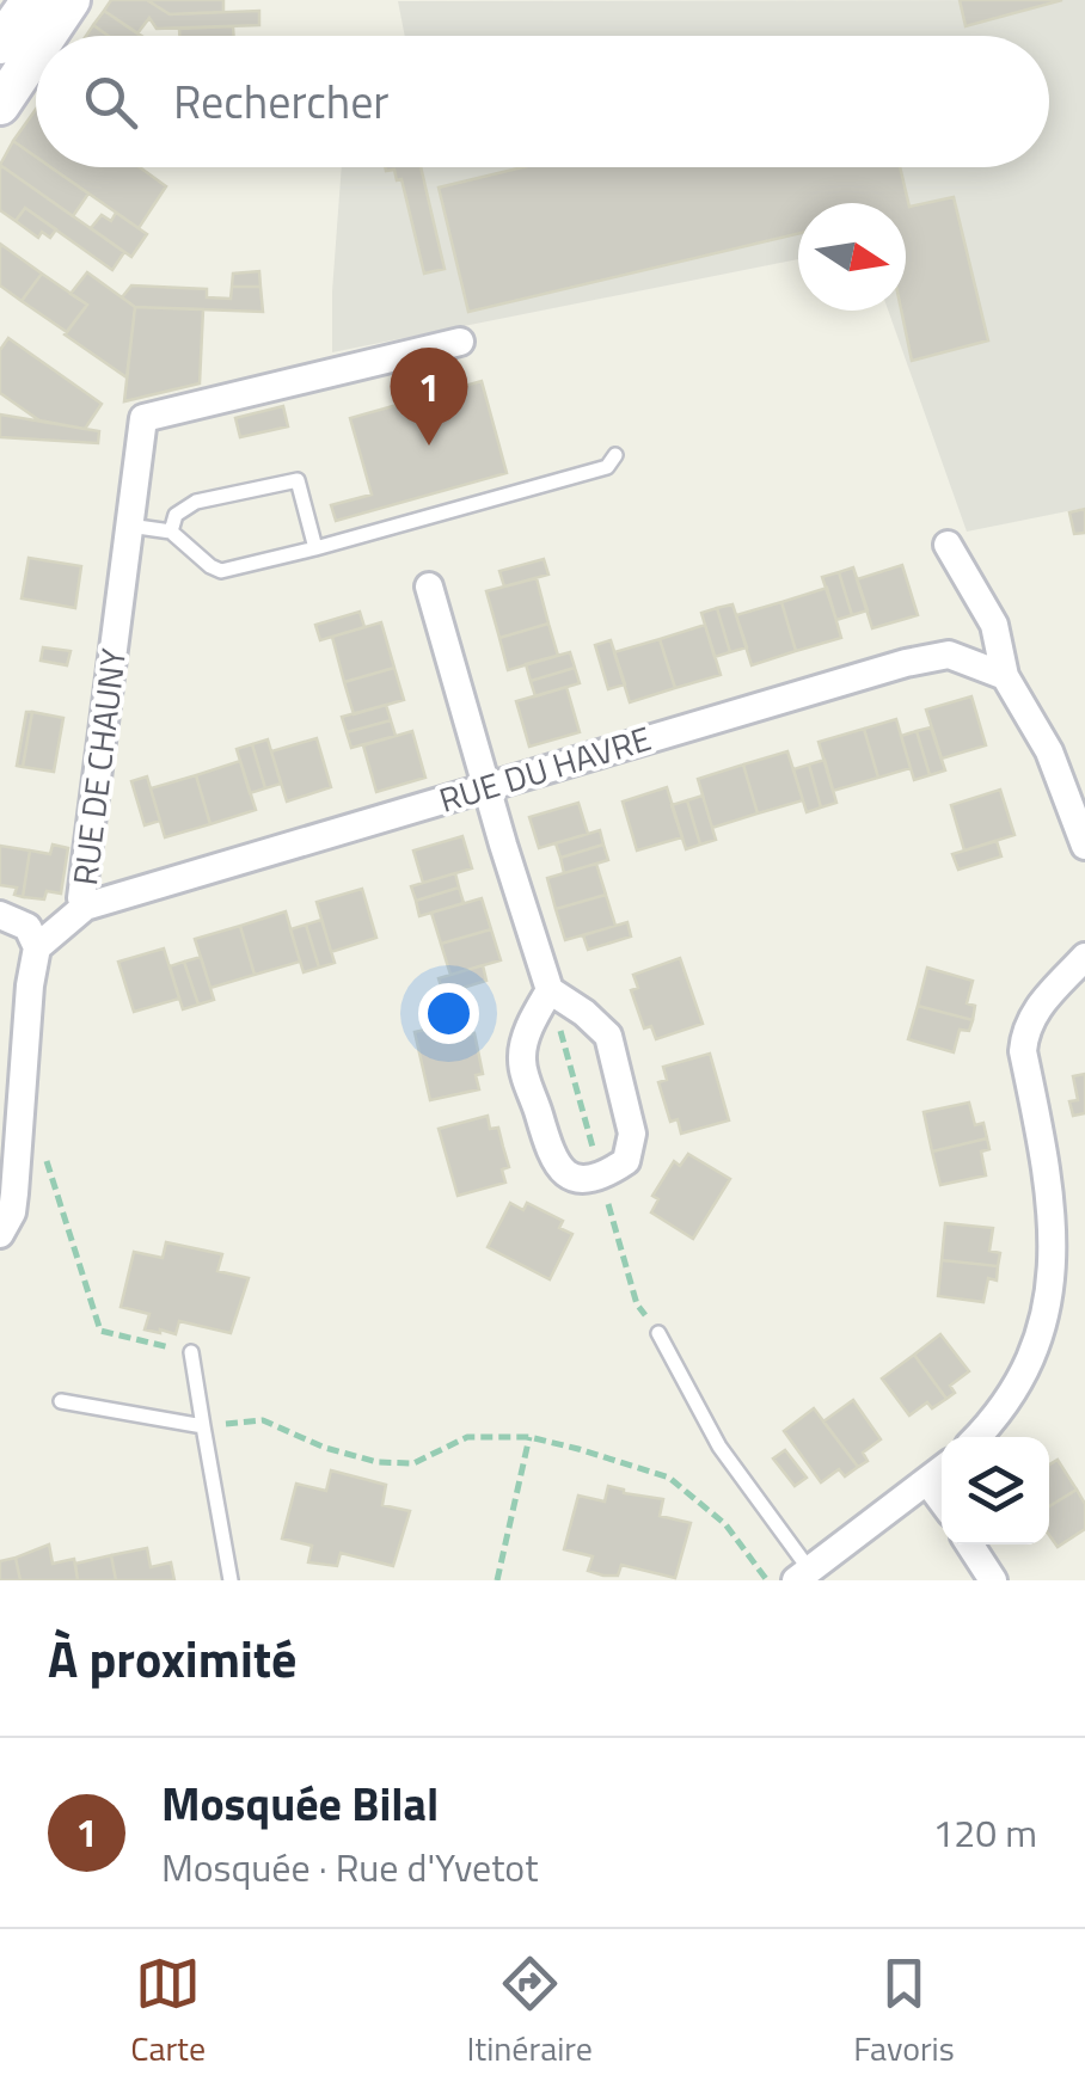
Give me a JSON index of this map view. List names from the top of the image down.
{
  "streets": {
    "street": ["RUE DE CHAUNY", "RUE DU HAVRE"]
  },
  "crossings": [
    ["RUE DE CHAUNY", "RUE DU HAVRE"]
  ],
  "north": "right",
  "page": {
    "search": "Rechercher",
    "pins": "1",
    "heading": "À proximité",
    "list": [
      {
        "mark": "1",
        "name": "Mosquée Bilal",
        "note": "Mosquée · Rue d'Yvetot",
        "value": "120 m"
      }
    ],
    "nav": ["Carte", "Itinéraire", "Favoris"]
  }
}
